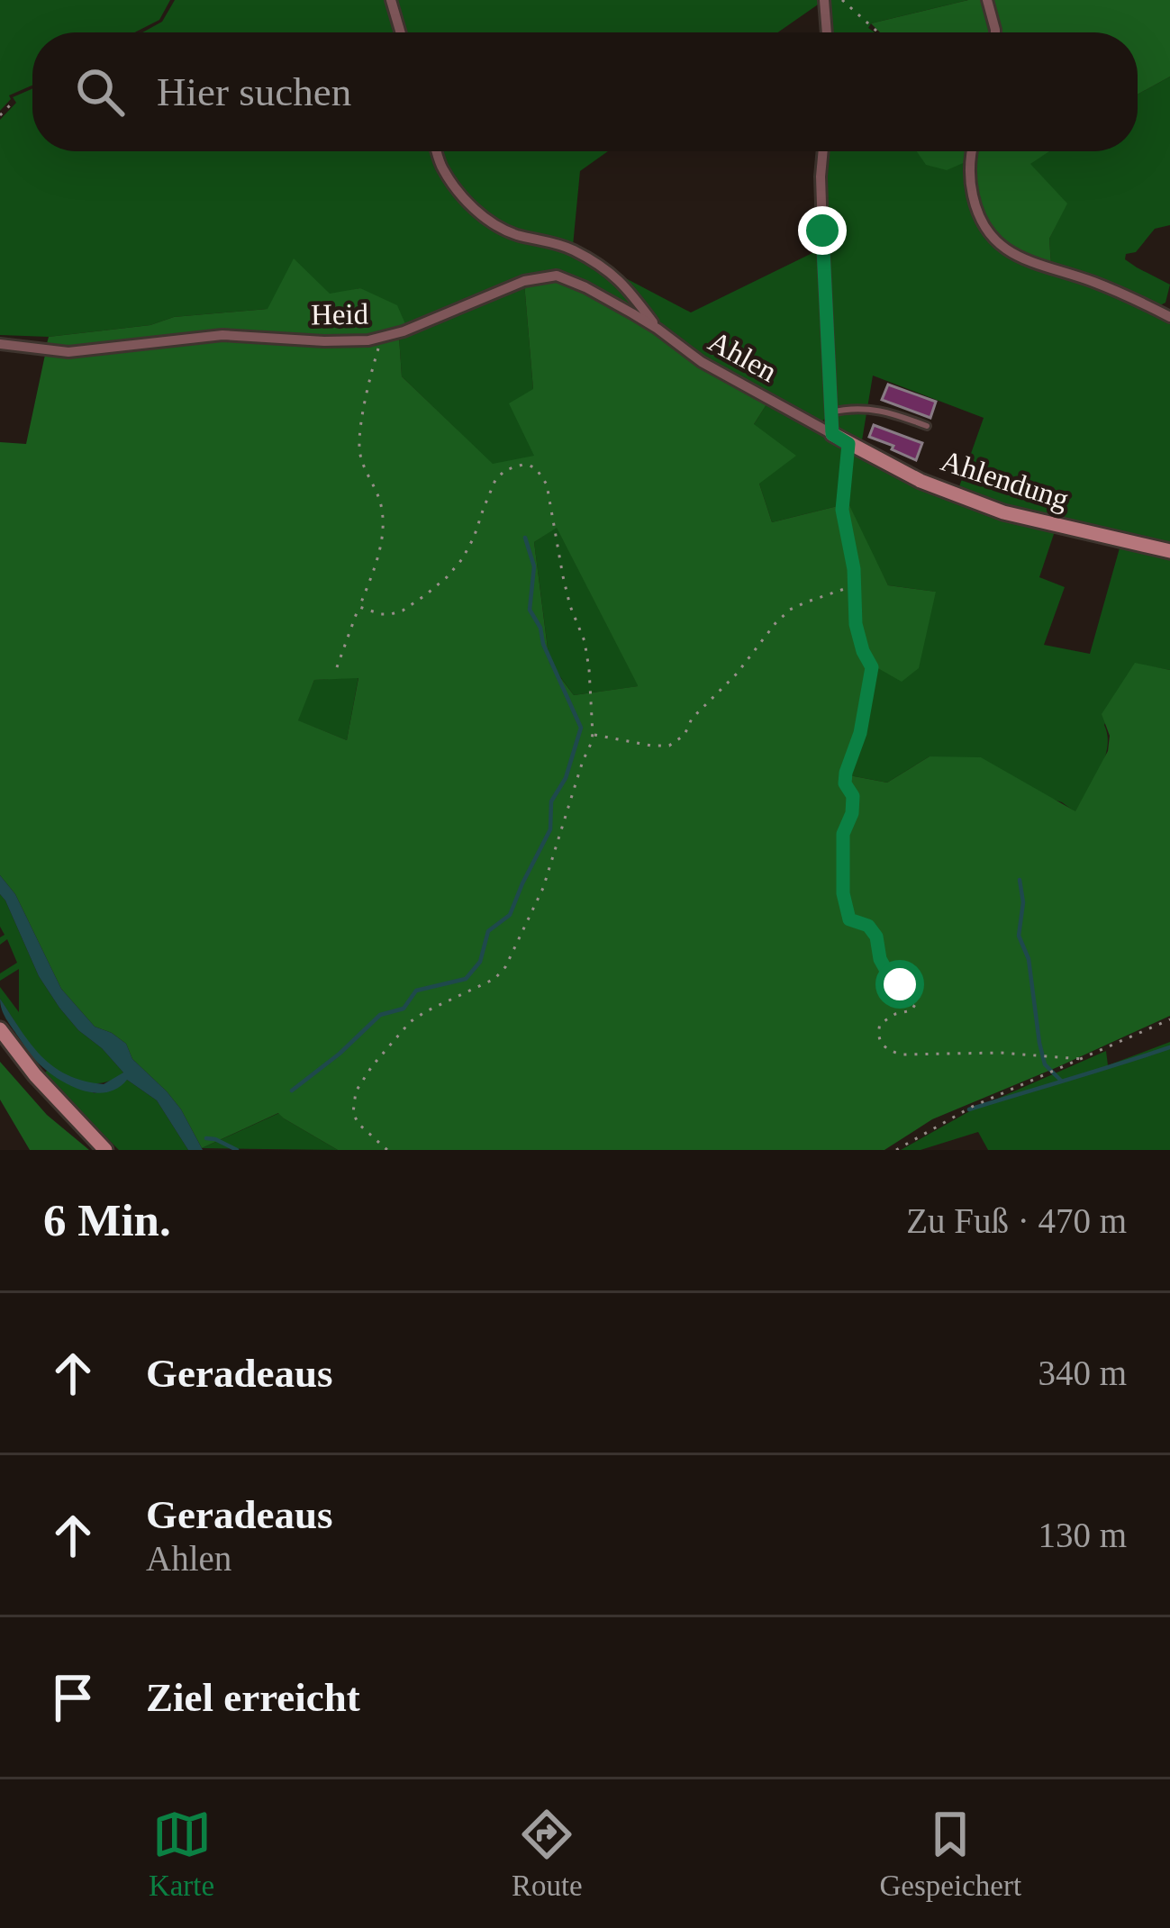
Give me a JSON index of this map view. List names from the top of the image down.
{
  "streets": {
    "street": ["Heid", "Ahlen", "Ahlendung"]
  },
  "crossings": [
    ["Heid", "Ahlen"],
    ["Ahlen", "Ahlendung"]
  ],
  "page": {
    "search": "Hier suchen",
    "heading": ["6 Min.", "Zu Fuß · 470 m"],
    "list": [
      ["Geradeaus", "340 m"],
      ["Geradeaus", "Ahlen", "130 m"],
      "Ziel erreicht"
    ],
    "nav": ["Karte", "Route", "Gespeichert"]
  }
}
